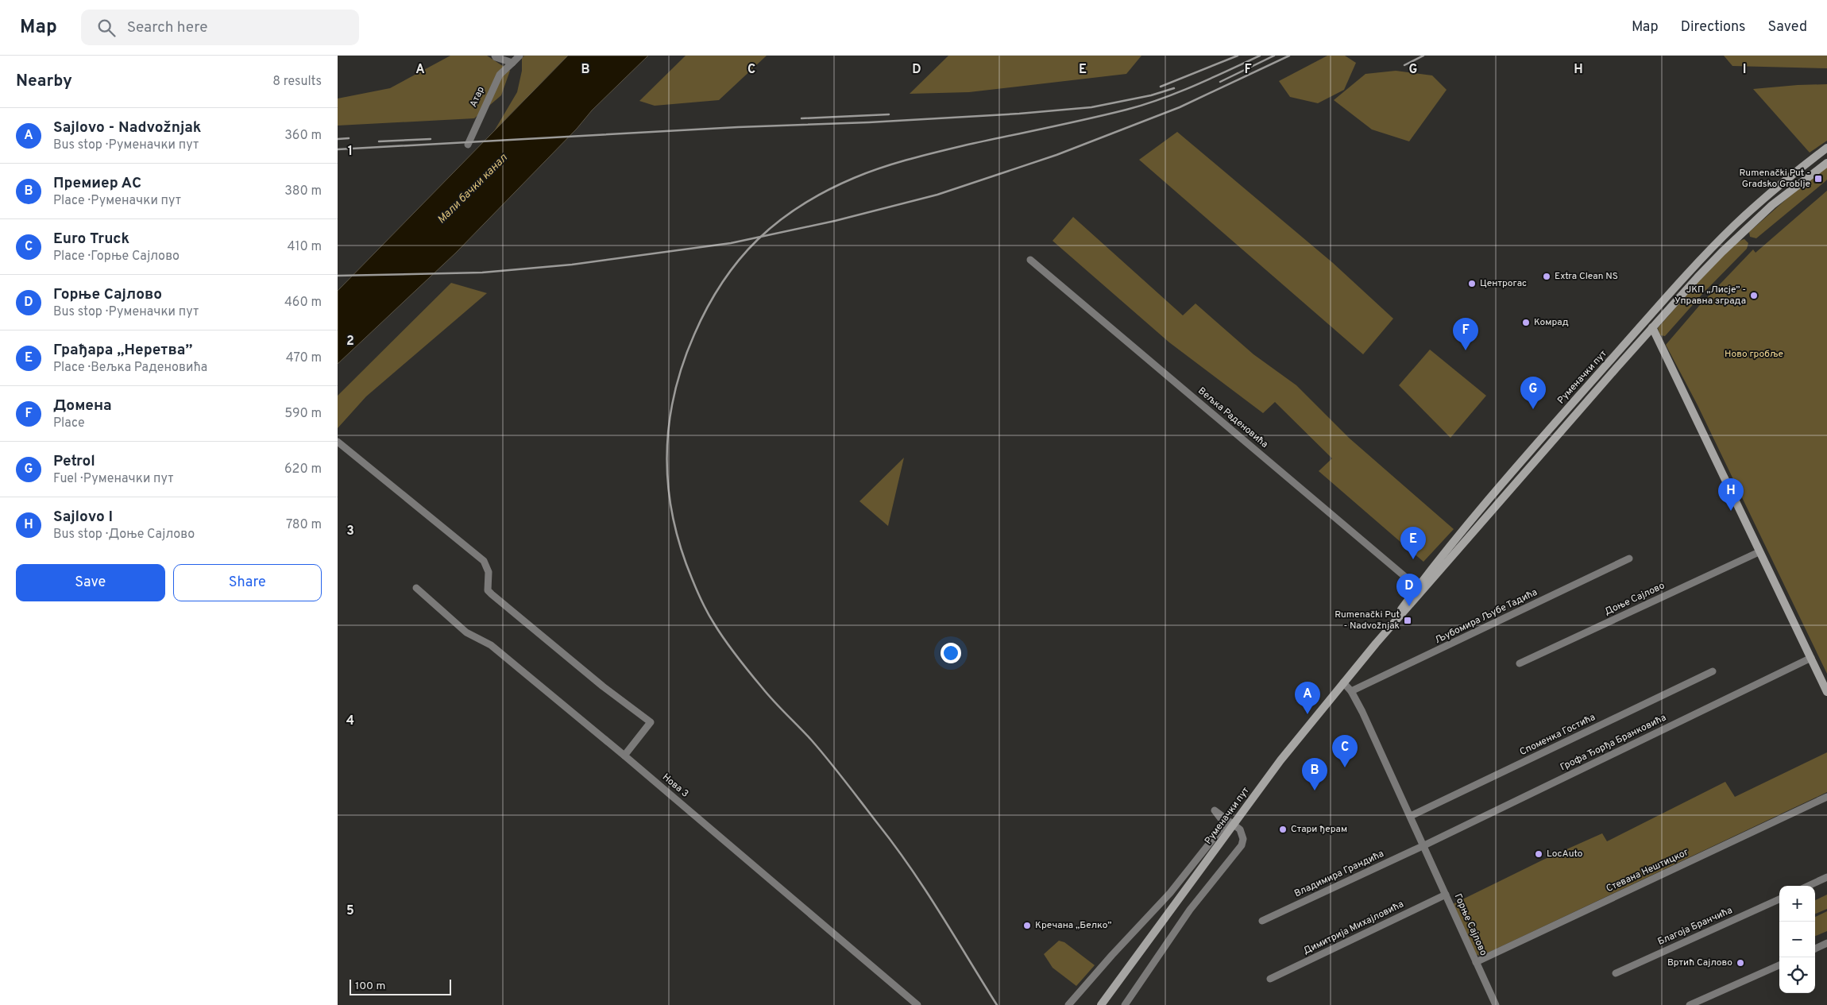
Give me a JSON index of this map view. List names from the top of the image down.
{
  "streets": {
    "main road": ["Руменачки пут"],
    "street": [
      "Атар",
      "Вељка Раденовића",
      "Доње Сајлово",
      "Љубомира Љубе Тадића",
      "Споменка Гостића",
      "Грофа Ђорђа Бранковића",
      "Нова 3",
      "Стевана Нештицког",
      "Владимира Грандића",
      "Горње Сајлово",
      "Благоја Бранчића",
      "Димитрија Михајловића"
    ]
  },
  "crossings": [
    ["Руменачки пут", "Вељка Раденовића"],
    ["Руменачки пут", "Горње Сајлово"],
    ["Љубомира Љубе Тадића", "Горње Сајлово"],
    ["Споменка Гостића", "Горње Сајлово"],
    ["Грофа Ђорђа Бранковића", "Владимира Грандића"],
    ["Грофа Ђорђа Бранковића", "Горње Сајлово"],
    ["Стевана Нештицког", "Горње Сајлово"],
    ["Владимира Грандића", "Горње Сајлово"],
    ["Горње Сајлово", "Димитрија Михајловића"]
  ],
  "water": ["Мали бачки канал"],
  "parks": ["Ново гробље"],
  "places": {
    "transit": ["Rumenački Put - Gradsko Groblje", "Rumenački Put - Nadvožnjak"],
    "other": [
      "Extra Clean NS",
      "Центрогас",
      "ЈКП „Лисје” - Управна зграда",
      "Комрад",
      "Стари ђерам",
      "LocAuto",
      "Кречана „Белко”",
      "Вртић Сајлово"
    ]
  },
  "scale_bar": "100 m",
  "page": {
    "header": "Map",
    "search": "Search here",
    "nav": ["Map", "Directions", "Saved"],
    "heading": ["Nearby", "8 results"],
    "list": [
      {
        "mark": "A",
        "name": "Sajlovo - Nadvožnjak",
        "note": "Bus stop · Руменачки пут",
        "value": "360 m"
      },
      {
        "mark": "B",
        "name": "Премиер АС",
        "note": "Place · Руменачки пут",
        "value": "380 m"
      },
      {
        "mark": "C",
        "name": "Euro Truck",
        "note": "Place · Горње Сајлово",
        "value": "410 m"
      },
      {
        "mark": "D",
        "name": "Горње Сајлово",
        "note": "Bus stop · Руменачки пут",
        "value": "460 m"
      },
      {
        "mark": "E",
        "name": "Грађара „Неретва”",
        "note": "Place · Вељка Раденовића",
        "value": "470 m"
      },
      {
        "mark": "F",
        "name": "Домена",
        "note": "Place",
        "value": "590 m"
      },
      {
        "mark": "G",
        "name": "Petrol",
        "note": "Fuel · Руменачки пут",
        "value": "620 m"
      },
      {
        "mark": "H",
        "name": "Sajlovo I",
        "note": "Bus stop · Доње Сајлово",
        "value": "780 m"
      }
    ],
    "pins": [
      "F",
      "G",
      "H",
      "E",
      "D",
      "A",
      "C",
      "B"
    ],
    "buttons": ["Save", "Share"],
    "map_buttons": ["+", "−"],
    "scale": "100 m"
  },
  "grid": {
    "columns": [
      "A",
      "B",
      "C",
      "D",
      "E",
      "F",
      "G",
      "H",
      "I"
    ],
    "rows": [
      "1",
      "2",
      "3",
      "4",
      "5"
    ]
  }
}
